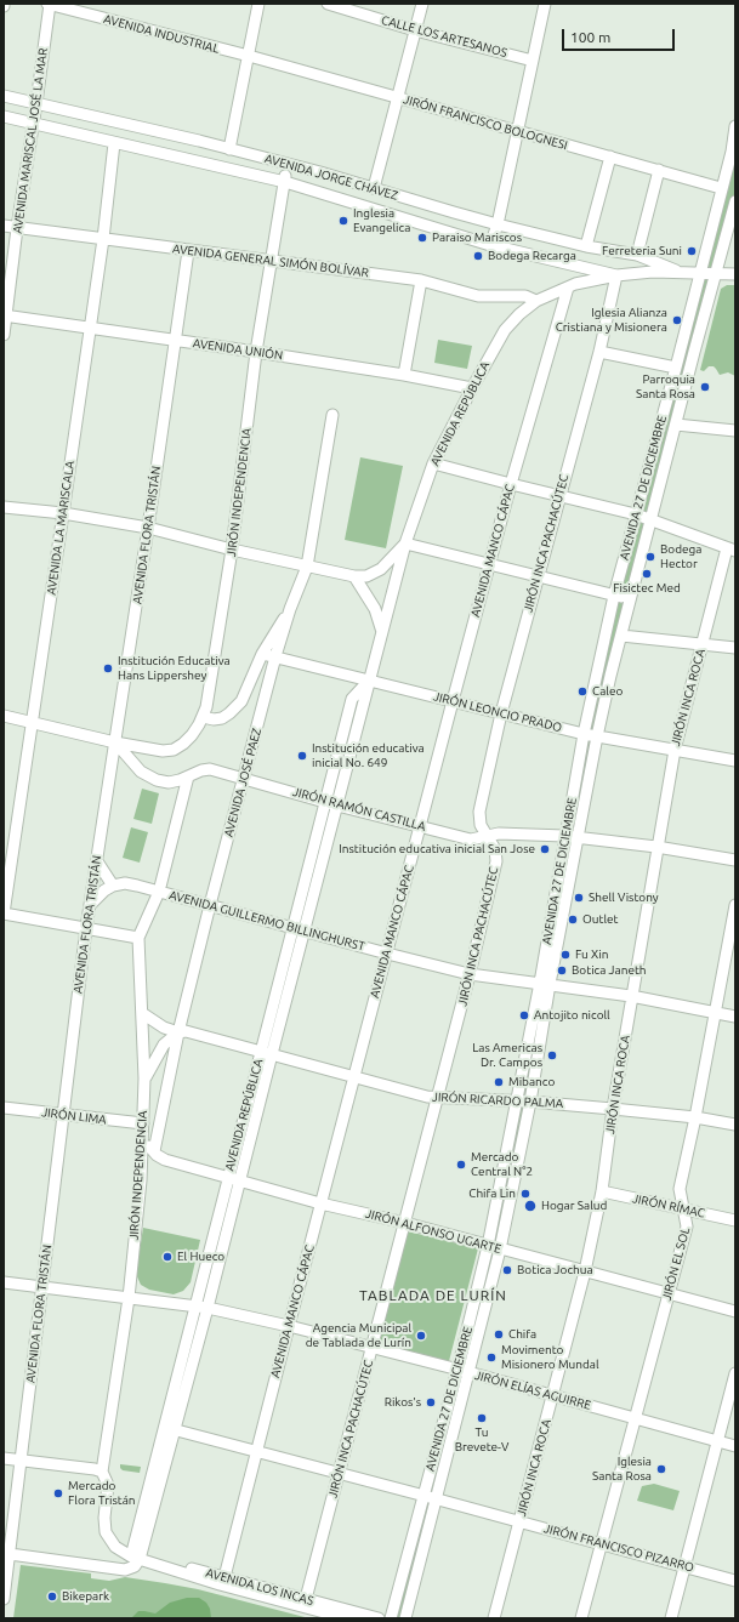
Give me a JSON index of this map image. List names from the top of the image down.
{
  "streets": {
    "street": [
      "AVENIDA INDUSTRIAL",
      "CALLE LOS ARTESANOS",
      "JIRÓN FRANCISCO BOLOGNESI",
      "AVENIDA MARISCAL JOSÉ LA MAR",
      "AVENIDA JORGE CHÁVEZ",
      "AVENIDA GENERAL SIMÓN BOLÍVAR",
      "AVENIDA UNIÓN",
      "AVENIDA REPÚBLICA",
      "AVENIDA 27 DE DICIEMBRE",
      "JIRÓN INDEPENDENCIA",
      "AVENIDA LA MARISCALA",
      "AVENIDA FLORA TRISTÁN",
      "JIRÓN INCA PACHACÚTEC",
      "AVENIDA MANCO CÁPAC",
      "JIRÓN INCA ROCA",
      "JIRÓN LEONCIO PRADO",
      "AVENIDA JOSÉ PAEZ",
      "JIRÓN RAMÓN CASTILLA",
      "AVENIDA GUILLERMO BILLINGHURST",
      "JIRÓN RICARDO PALMA",
      "JIRÓN LIMA",
      "JIRÓN RÍMAC",
      "JIRÓN ALFONSO UGARTE",
      "JIRÓN EL SOL",
      "JIRÓN ELÍAS AGUIRRE",
      "JIRÓN FRANCISCO PIZARRO",
      "AVENIDA LOS INCAS"
    ]
  },
  "crossings": [
    ["AVENIDA INDUSTRIAL", "JIRÓN FRANCISCO BOLOGNESI"],
    ["AVENIDA INDUSTRIAL", "AVENIDA MARISCAL JOSÉ LA MAR"],
    ["JIRÓN FRANCISCO BOLOGNESI", "AVENIDA 27 DE DICIEMBRE"],
    ["AVENIDA MARISCAL JOSÉ LA MAR", "AVENIDA JORGE CHÁVEZ"],
    ["AVENIDA MARISCAL JOSÉ LA MAR", "AVENIDA GENERAL SIMÓN BOLÍVAR"],
    ["AVENIDA MARISCAL JOSÉ LA MAR", "AVENIDA UNIÓN"],
    ["AVENIDA JORGE CHÁVEZ", "AVENIDA REPÚBLICA"],
    ["AVENIDA JORGE CHÁVEZ", "AVENIDA 27 DE DICIEMBRE"],
    ["AVENIDA JORGE CHÁVEZ", "JIRÓN INDEPENDENCIA"],
    ["AVENIDA JORGE CHÁVEZ", "AVENIDA LA MARISCALA"],
    ["AVENIDA JORGE CHÁVEZ", "JIRÓN INCA PACHACÚTEC"],
    ["AVENIDA GENERAL SIMÓN BOLÍVAR", "AVENIDA REPÚBLICA"],
    ["AVENIDA GENERAL SIMÓN BOLÍVAR", "JIRÓN INDEPENDENCIA"],
    ["AVENIDA GENERAL SIMÓN BOLÍVAR", "AVENIDA LA MARISCALA"],
    ["AVENIDA GENERAL SIMÓN BOLÍVAR", "AVENIDA FLORA TRISTÁN"],
    ["AVENIDA UNIÓN", "AVENIDA REPÚBLICA"],
    ["AVENIDA UNIÓN", "JIRÓN INDEPENDENCIA"],
    ["AVENIDA UNIÓN", "AVENIDA LA MARISCALA"],
    ["AVENIDA UNIÓN", "AVENIDA FLORA TRISTÁN"],
    ["AVENIDA REPÚBLICA", "JIRÓN INDEPENDENCIA"],
    ["AVENIDA REPÚBLICA", "JIRÓN INCA PACHACÚTEC"],
    ["AVENIDA REPÚBLICA", "AVENIDA MANCO CÁPAC"],
    ["AVENIDA REPÚBLICA", "JIRÓN LEONCIO PRADO"],
    ["AVENIDA REPÚBLICA", "JIRÓN RAMÓN CASTILLA"],
    ["AVENIDA REPÚBLICA", "AVENIDA GUILLERMO BILLINGHURST"],
    ["AVENIDA REPÚBLICA", "JIRÓN RICARDO PALMA"],
    ["AVENIDA REPÚBLICA", "JIRÓN ALFONSO UGARTE"],
    ["AVENIDA REPÚBLICA", "JIRÓN ELÍAS AGUIRRE"],
    ["AVENIDA REPÚBLICA", "JIRÓN FRANCISCO PIZARRO"],
    ["AVENIDA REPÚBLICA", "AVENIDA LOS INCAS"],
    ["AVENIDA 27 DE DICIEMBRE", "JIRÓN LEONCIO PRADO"],
    ["AVENIDA 27 DE DICIEMBRE", "JIRÓN RAMÓN CASTILLA"],
    ["AVENIDA 27 DE DICIEMBRE", "AVENIDA GUILLERMO BILLINGHURST"],
    ["AVENIDA 27 DE DICIEMBRE", "JIRÓN RICARDO PALMA"],
    ["AVENIDA 27 DE DICIEMBRE", "JIRÓN ALFONSO UGARTE"],
    ["AVENIDA 27 DE DICIEMBRE", "JIRÓN ELÍAS AGUIRRE"],
    ["AVENIDA 27 DE DICIEMBRE", "JIRÓN FRANCISCO PIZARRO"],
    ["JIRÓN INDEPENDENCIA", "AVENIDA FLORA TRISTÁN"],
    ["JIRÓN INDEPENDENCIA", "JIRÓN RAMÓN CASTILLA"],
    ["JIRÓN INDEPENDENCIA", "AVENIDA GUILLERMO BILLINGHURST"],
    ["JIRÓN INDEPENDENCIA", "JIRÓN RICARDO PALMA"],
    ["JIRÓN INDEPENDENCIA", "JIRÓN LIMA"],
    ["JIRÓN INDEPENDENCIA", "JIRÓN ELÍAS AGUIRRE"],
    ["JIRÓN INDEPENDENCIA", "AVENIDA LOS INCAS"],
    ["AVENIDA FLORA TRISTÁN", "JIRÓN RAMÓN CASTILLA"],
    ["AVENIDA FLORA TRISTÁN", "JIRÓN LIMA"],
    ["AVENIDA FLORA TRISTÁN", "JIRÓN ELÍAS AGUIRRE"],
    ["AVENIDA FLORA TRISTÁN", "AVENIDA LOS INCAS"],
    ["JIRÓN INCA PACHACÚTEC", "JIRÓN LEONCIO PRADO"],
    ["JIRÓN INCA PACHACÚTEC", "JIRÓN RAMÓN CASTILLA"],
    ["JIRÓN INCA PACHACÚTEC", "AVENIDA GUILLERMO BILLINGHURST"],
    ["JIRÓN INCA PACHACÚTEC", "JIRÓN RICARDO PALMA"],
    ["JIRÓN INCA PACHACÚTEC", "JIRÓN ALFONSO UGARTE"],
    ["JIRÓN INCA PACHACÚTEC", "JIRÓN ELÍAS AGUIRRE"],
    ["JIRÓN INCA PACHACÚTEC", "JIRÓN FRANCISCO PIZARRO"],
    ["JIRÓN INCA PACHACÚTEC", "AVENIDA LOS INCAS"],
    ["AVENIDA MANCO CÁPAC", "JIRÓN LEONCIO PRADO"],
    ["AVENIDA MANCO CÁPAC", "JIRÓN RAMÓN CASTILLA"],
    ["AVENIDA MANCO CÁPAC", "AVENIDA GUILLERMO BILLINGHURST"],
    ["AVENIDA MANCO CÁPAC", "JIRÓN RICARDO PALMA"],
    ["AVENIDA MANCO CÁPAC", "JIRÓN ALFONSO UGARTE"],
    ["AVENIDA MANCO CÁPAC", "JIRÓN ELÍAS AGUIRRE"],
    ["AVENIDA MANCO CÁPAC", "JIRÓN FRANCISCO PIZARRO"],
    ["AVENIDA MANCO CÁPAC", "AVENIDA LOS INCAS"],
    ["JIRÓN INCA ROCA", "JIRÓN LEONCIO PRADO"],
    ["JIRÓN INCA ROCA", "JIRÓN RAMÓN CASTILLA"],
    ["JIRÓN INCA ROCA", "AVENIDA GUILLERMO BILLINGHURST"],
    ["JIRÓN INCA ROCA", "JIRÓN RICARDO PALMA"],
    ["JIRÓN INCA ROCA", "JIRÓN RÍMAC"],
    ["JIRÓN INCA ROCA", "JIRÓN ALFONSO UGARTE"],
    ["JIRÓN INCA ROCA", "JIRÓN ELÍAS AGUIRRE"],
    ["JIRÓN INCA ROCA", "JIRÓN FRANCISCO PIZARRO"],
    ["JIRÓN LEONCIO PRADO", "AVENIDA JOSÉ PAEZ"],
    ["AVENIDA JOSÉ PAEZ", "JIRÓN RAMÓN CASTILLA"],
    ["AVENIDA JOSÉ PAEZ", "AVENIDA GUILLERMO BILLINGHURST"],
    ["AVENIDA JOSÉ PAEZ", "JIRÓN RICARDO PALMA"],
    ["AVENIDA JOSÉ PAEZ", "JIRÓN ALFONSO UGARTE"],
    ["AVENIDA GUILLERMO BILLINGHURST", "JIRÓN EL SOL"],
    ["JIRÓN RICARDO PALMA", "JIRÓN EL SOL"],
    ["JIRÓN RÍMAC", "JIRÓN EL SOL"],
    ["JIRÓN ALFONSO UGARTE", "JIRÓN EL SOL"],
    ["JIRÓN EL SOL", "JIRÓN ELÍAS AGUIRRE"],
    ["JIRÓN EL SOL", "JIRÓN FRANCISCO PIZARRO"]
  ],
  "districts": ["TABLADA DE LURÍN"],
  "places": [
    "Inglesia Evangelica",
    "Paraiso Mariscos",
    "Ferreteria Suni",
    "Bodega Recarga",
    "Iglesia Alianza Cristiana y Misionera",
    "Parroquia Santa Rosa",
    "Bodega Hector",
    "Fisictec Med",
    "Institución Educativa Hans Lippershey",
    "Caleo",
    "Institución educativa inicial No. 649",
    "Institución educativa inicial San Jose",
    "Shell Vistony",
    "Outlet",
    "Fu Xin",
    "Botica Janeth",
    "Antojito nicoll",
    "Las Americas Dr. Campos",
    "Mibanco",
    "Mercado Central N°2",
    "Chifa Lin",
    "Hogar Salud",
    "El Hueco",
    "Botica Jochua",
    "Chifa",
    "Agencia Municipal de Tablada de Lurín",
    "Movimento Misionero Mundal",
    "Rikos's",
    "Tu Brevete-V",
    "Iglesia Santa Rosa",
    "Mercado Flora Tristán",
    "Bikepark"
  ],
  "scale_bar": "100 m"
}
